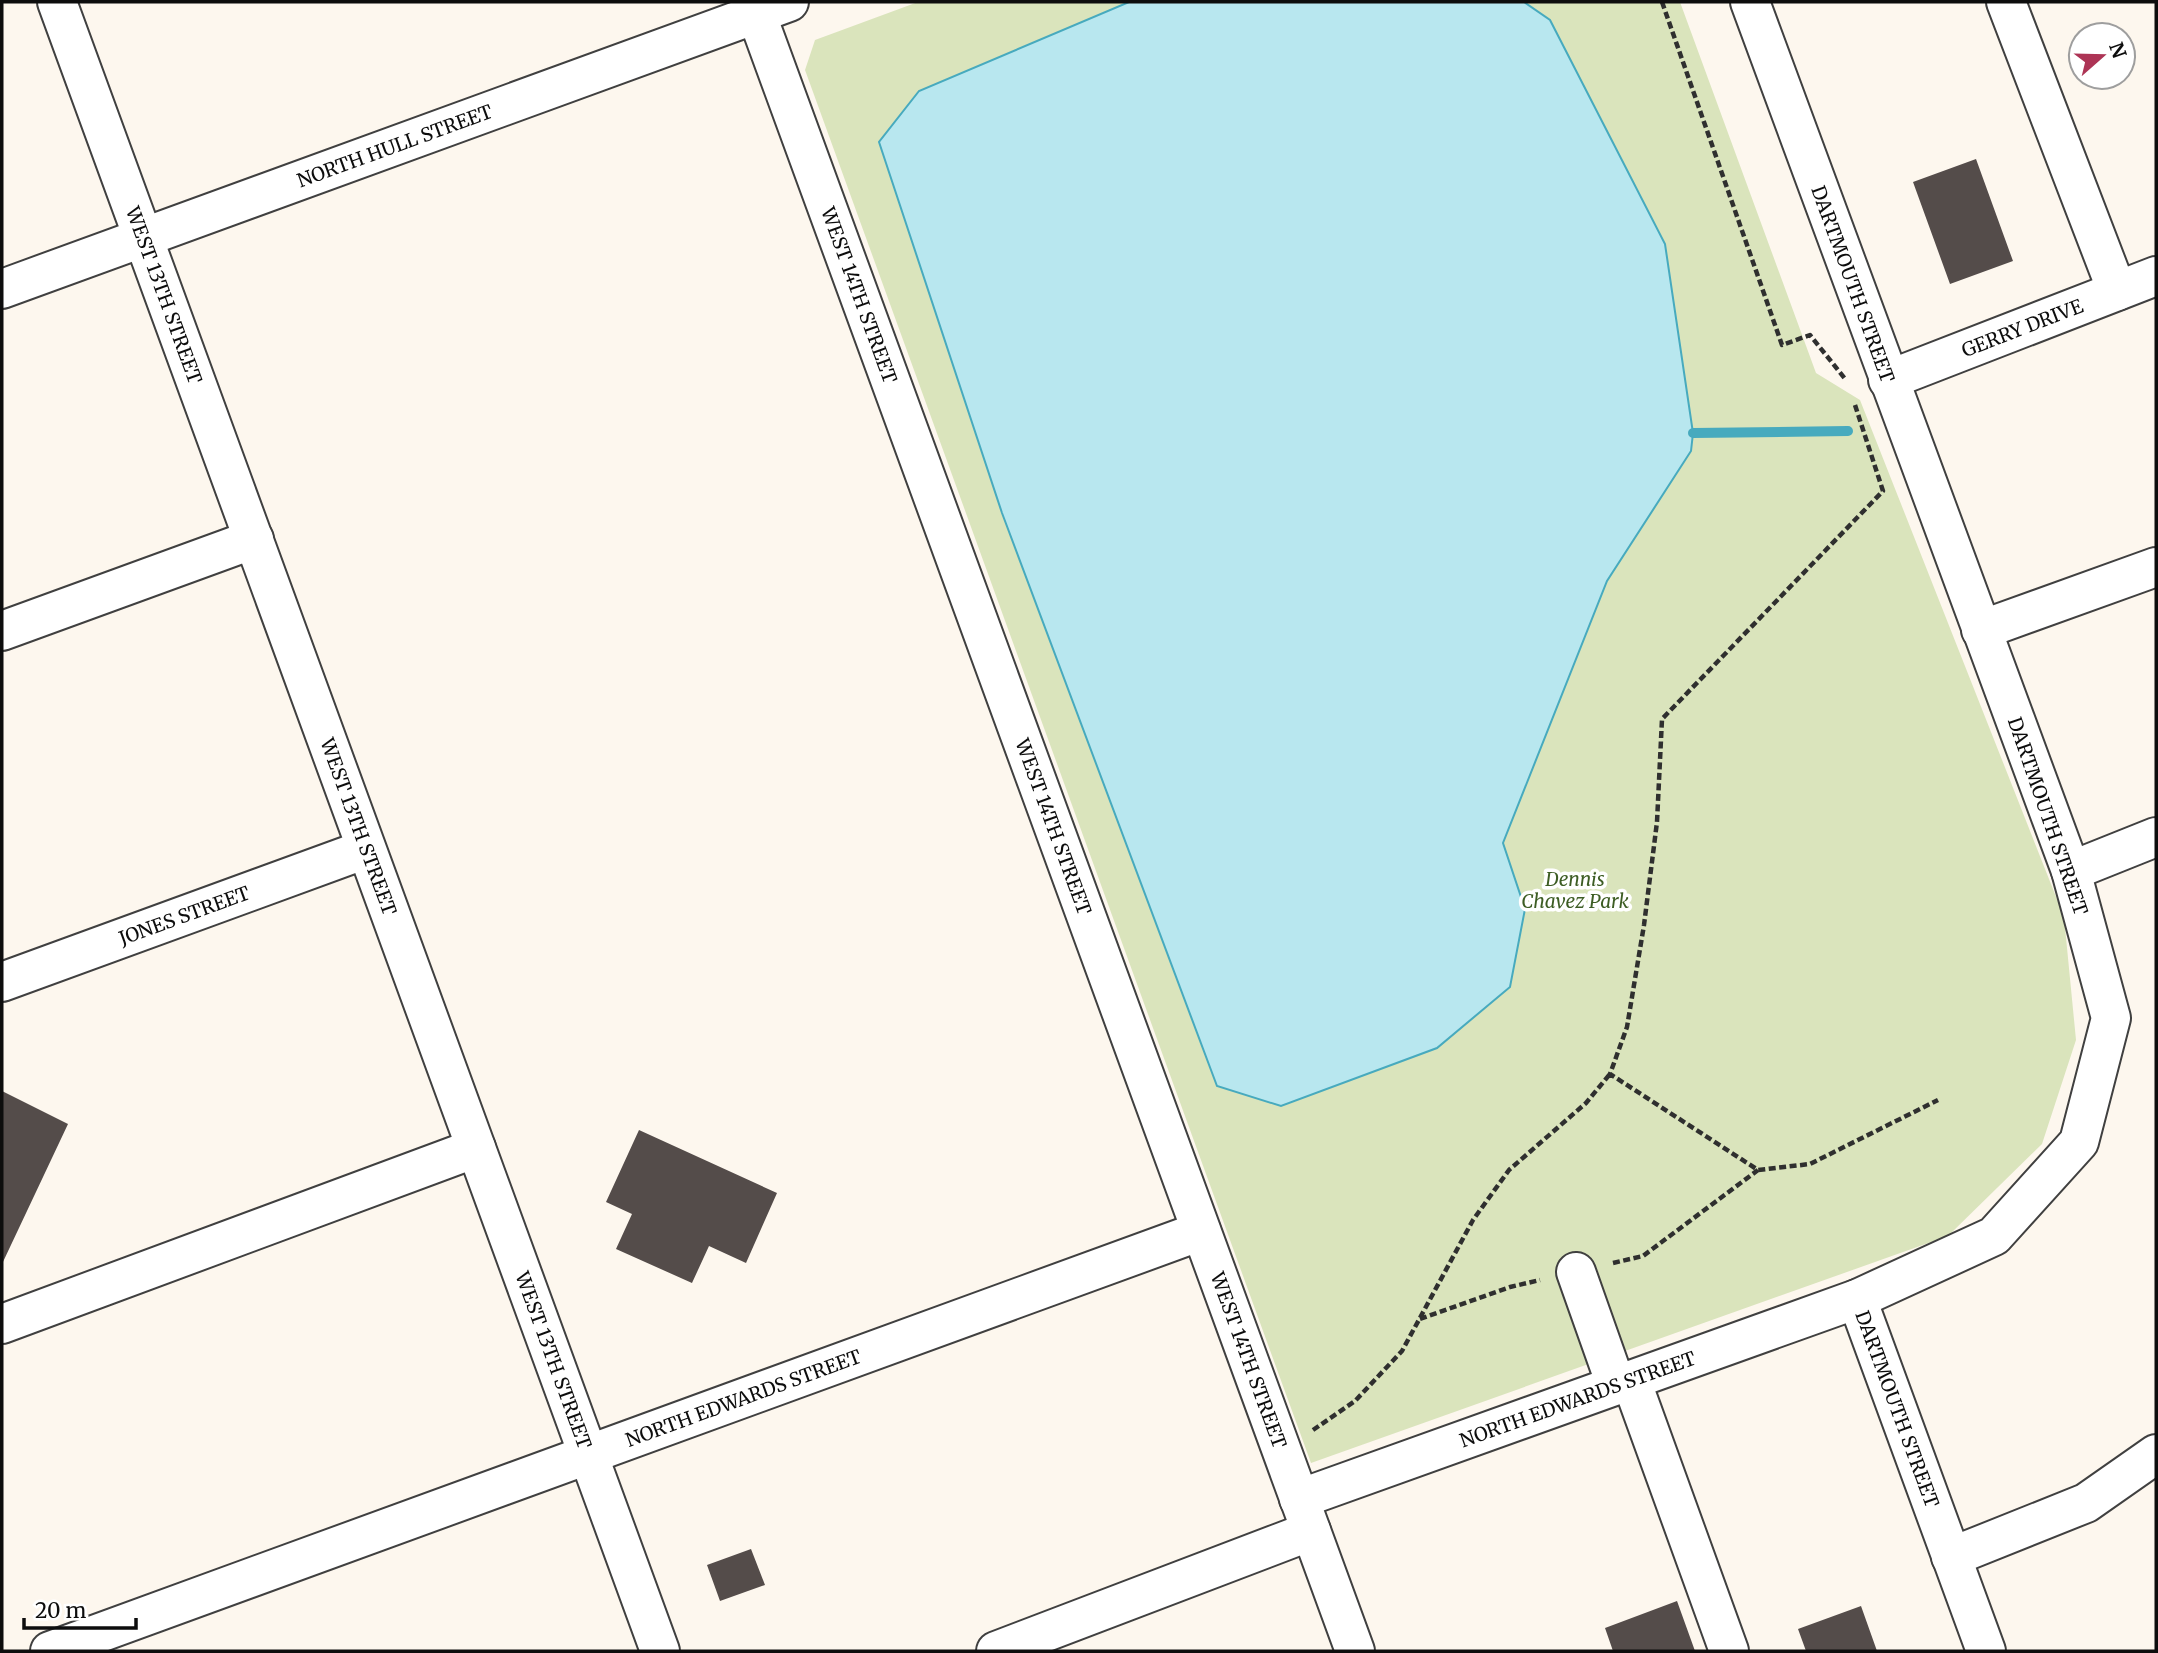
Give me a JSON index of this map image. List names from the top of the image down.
{
  "streets": {
    "street": [
      "NORTH HULL STREET",
      "DARTMOUTH STREET",
      "WEST 13TH STREET",
      "WEST 14TH STREET",
      "GERRY DRIVE",
      "JONES STREET",
      "NORTH EDWARDS STREET"
    ]
  },
  "crossings": [
    ["NORTH HULL STREET", "WEST 13TH STREET"],
    ["NORTH HULL STREET", "WEST 14TH STREET"],
    ["DARTMOUTH STREET", "GERRY DRIVE"],
    ["DARTMOUTH STREET", "NORTH EDWARDS STREET"],
    ["WEST 13TH STREET", "JONES STREET"],
    ["WEST 13TH STREET", "NORTH EDWARDS STREET"],
    ["WEST 14TH STREET", "NORTH EDWARDS STREET"]
  ],
  "parks": ["Dennis Chavez Park"],
  "scale_bar": "20 m",
  "north": "right"
}
